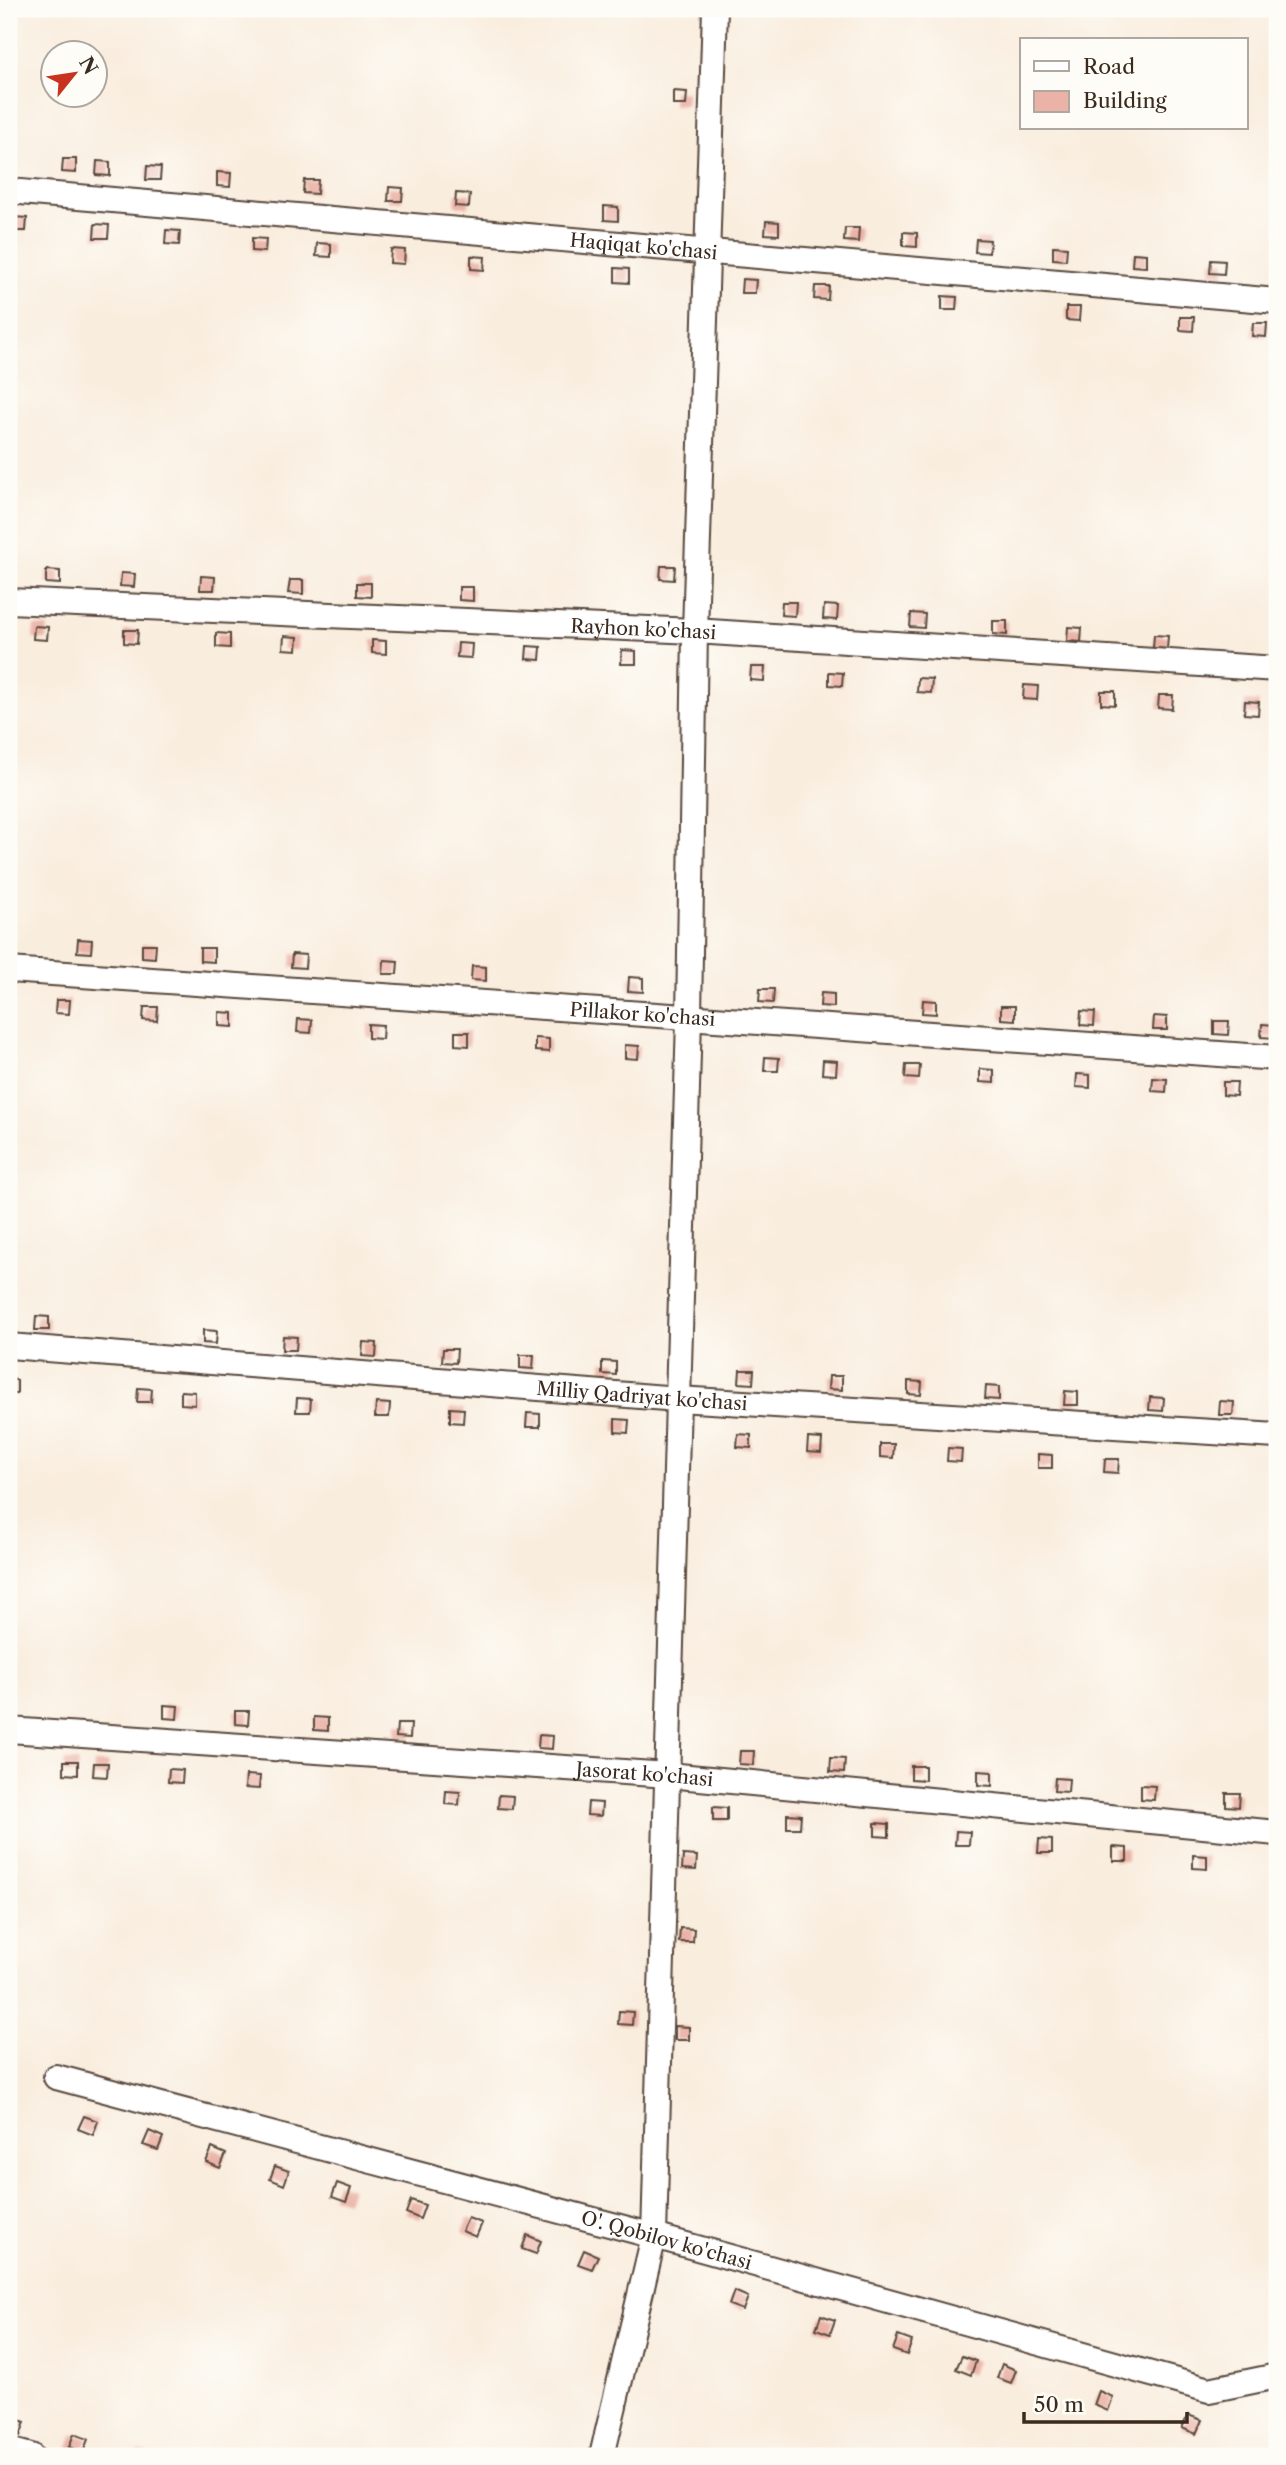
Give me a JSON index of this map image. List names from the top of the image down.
{
  "streets": {
    "street": [
      "Haqiqat ko'chasi",
      "Rayhon ko'chasi",
      "Pillakor ko'chasi",
      "Milliy Qadriyat ko'chasi",
      "Jasorat ko'chasi",
      "O'. Qobilov ko'chasi"
    ]
  },
  "legend": ["Road", "Building"],
  "scale_bar": "50 m",
  "north": "top right"
}
